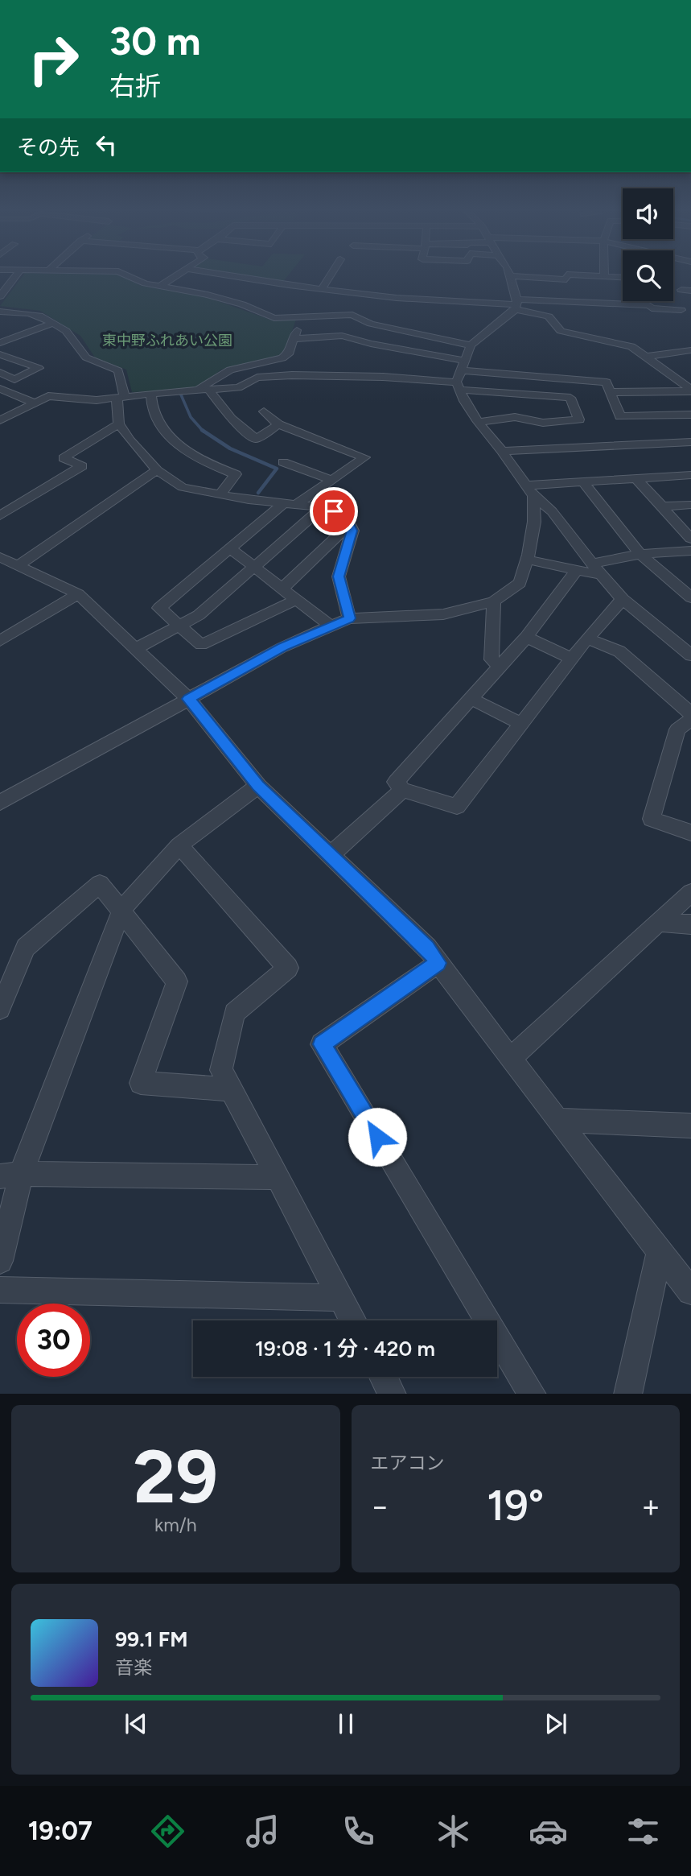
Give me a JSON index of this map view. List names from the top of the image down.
{
  "parks": ["東中野ふれあい公園"],
  "page": {
    "turn": ["30 m", "右折"],
    "then": "その先",
    "limit": "30",
    "trip": "19:08 · 1 分 · 420 m",
    "tile": [
      ["29", "km/h"],
      "エアコン"
    ],
    "heat": ["−", "19°", "+"],
    "song": ["99.1 FM", "音楽"],
    "tabs": "19:07"
  }
}
